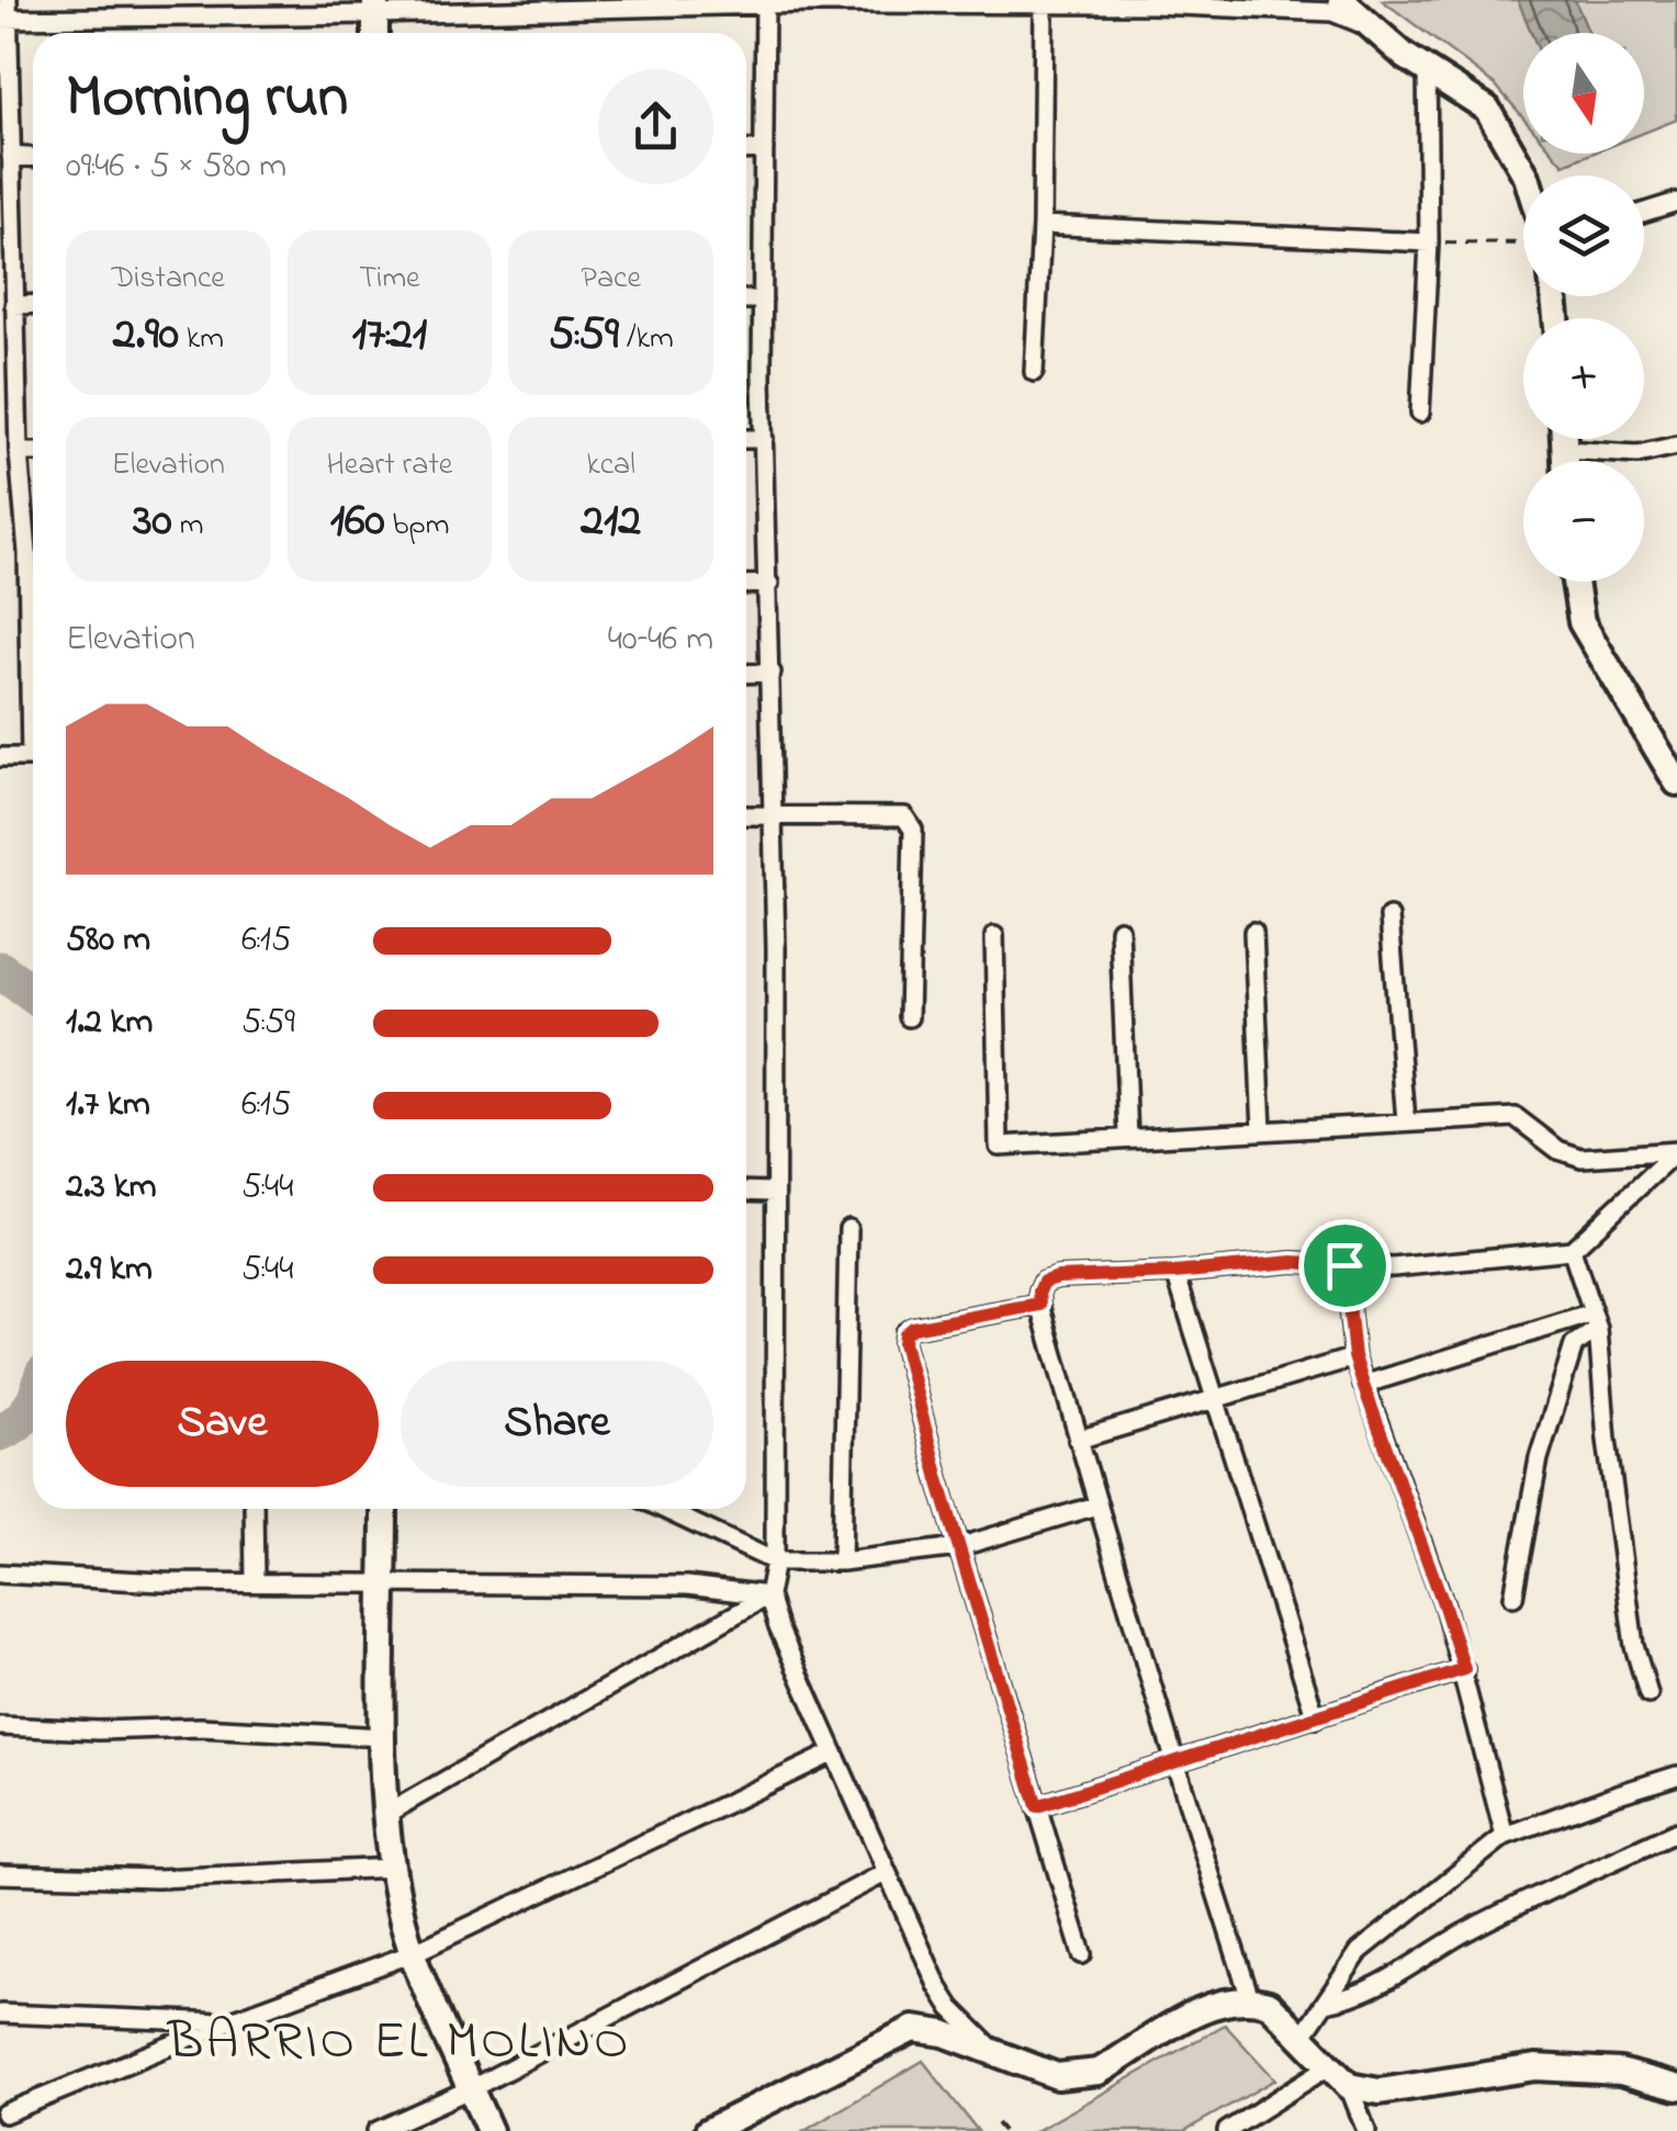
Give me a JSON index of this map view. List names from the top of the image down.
{
  "districts": ["BARRIO EL MOLINO"],
  "north": "bottom",
  "page": {
    "map_buttons": ["+", "−"],
    "heading": ["Morning run", "09:46 · 5 × 580 m"],
    "stats": [
      ["Distance", "2.90 km"],
      ["Time", "17:21"],
      ["Pace", "5:59 /km"],
      ["Elevation", "30 m"],
      ["Heart rate", "160 bpm"],
      ["kcal", "212"]
    ],
    "chart": ["Elevation", "40–46 m"],
    "list": [
      {
        "name": "580 m",
        "note": "6:15"
      },
      {
        "name": "1.2 km",
        "note": "5:59"
      },
      {
        "name": "1.7 km",
        "note": "6:15"
      },
      {
        "name": "2.3 km",
        "note": "5:44"
      },
      {
        "name": "2.9 km",
        "note": "5:44"
      }
    ],
    "buttons": ["Save", "Share"]
  }
}
